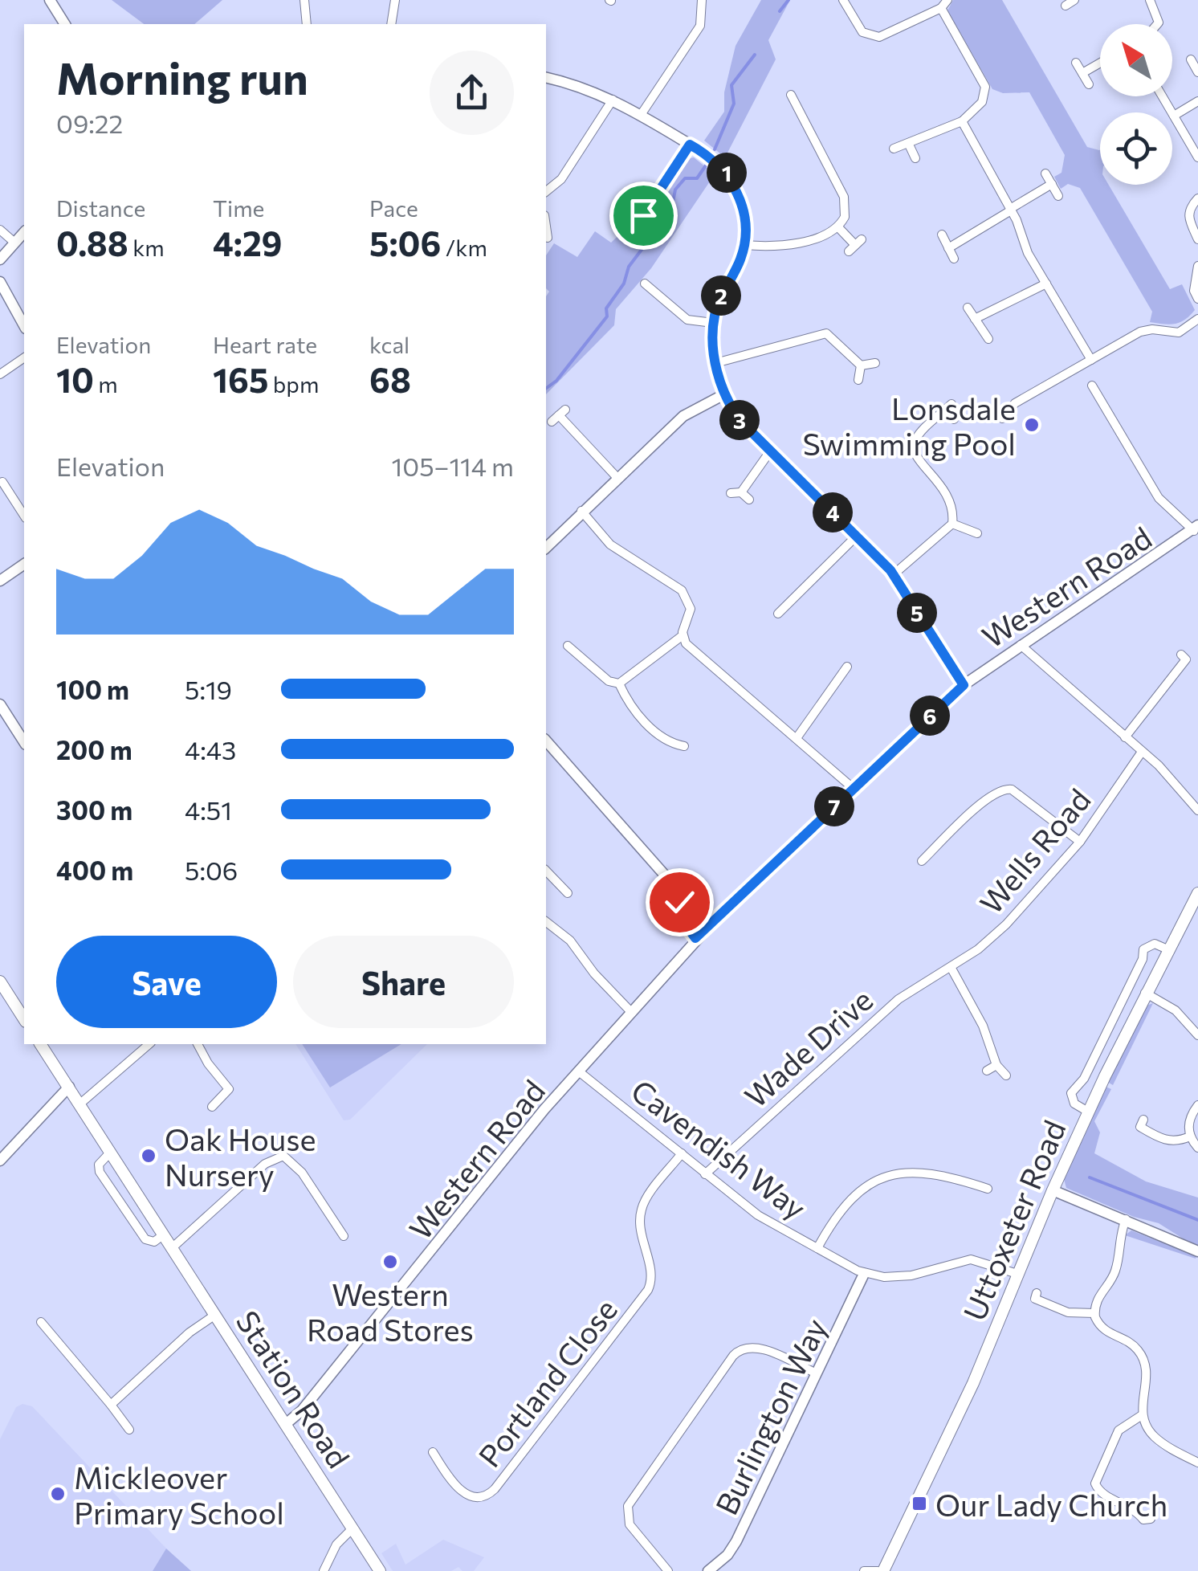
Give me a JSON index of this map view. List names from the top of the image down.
{
  "streets": {
    "main road": ["Uttoxeter Road", "Station Road"],
    "street": [
      "Western Road",
      "Wells Road",
      "Wade Drive",
      "Cavendish Way",
      "Portland Close",
      "Burlington Way"
    ]
  },
  "crossings": [
    ["Western Road", "Cavendish Way"],
    ["Western Road", "Station Road"],
    ["Wells Road", "Wade Drive"],
    ["Wade Drive", "Cavendish Way"],
    ["Cavendish Way", "Uttoxeter Road"],
    ["Cavendish Way", "Portland Close"],
    ["Cavendish Way", "Burlington Way"]
  ],
  "places": {
    "other": [
      "Lonsdale Swimming Pool",
      "Oak House Nursery",
      "Western Road Stores",
      "Mickleover Primary School"
    ],
    "transit": ["Our Lady Church"]
  },
  "north": "top left",
  "page": {
    "heading": ["Morning run", "09:22"],
    "pins": [
      "1",
      "2",
      "3",
      "4",
      "5",
      "6",
      "7"
    ],
    "stats": [
      ["Distance", "0.88 km"],
      ["Time", "4:29"],
      ["Pace", "5:06 /km"],
      ["Elevation", "10 m"],
      ["Heart rate", "165 bpm"],
      ["kcal", "68"]
    ],
    "chart": ["Elevation", "105–114 m"],
    "list": [
      {
        "name": "100 m",
        "note": "5:19"
      },
      {
        "name": "200 m",
        "note": "4:43"
      },
      {
        "name": "300 m",
        "note": "4:51"
      },
      {
        "name": "400 m",
        "note": "5:06"
      }
    ],
    "buttons": ["Save", "Share"]
  }
}
